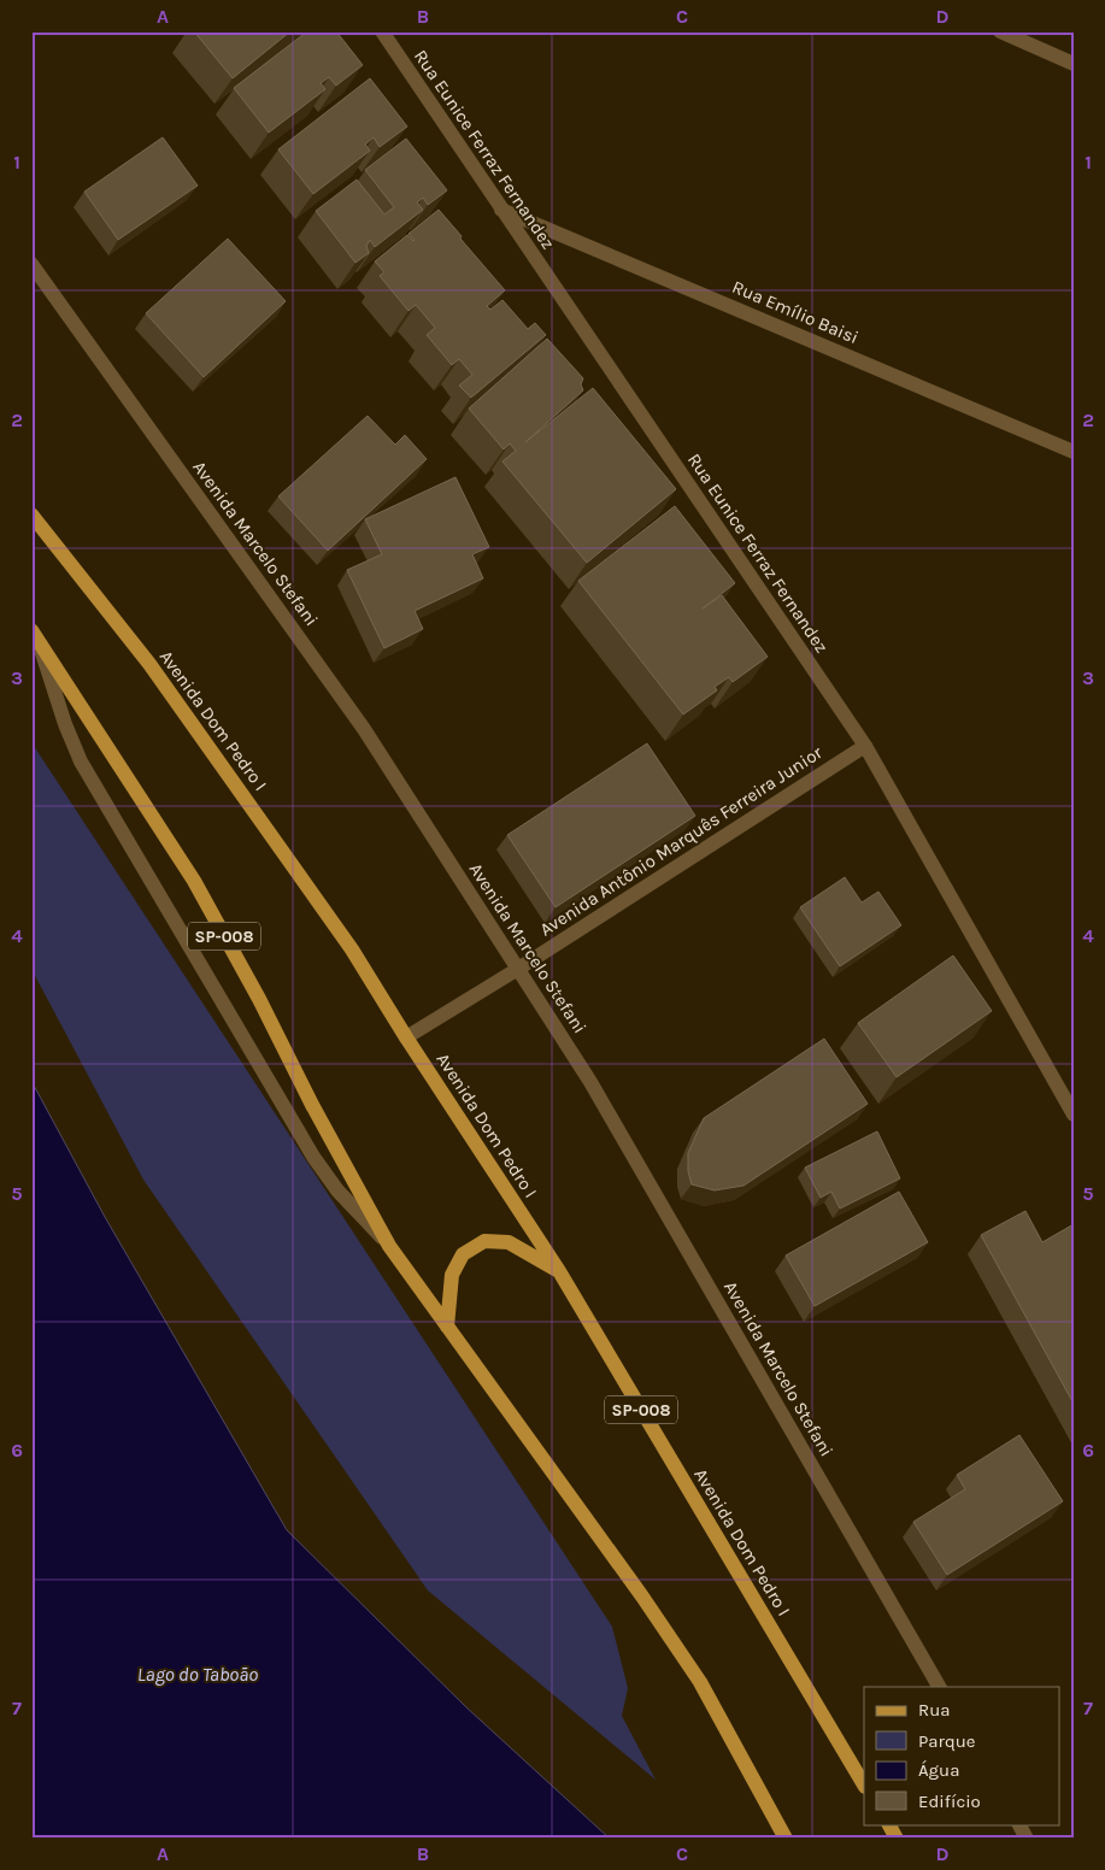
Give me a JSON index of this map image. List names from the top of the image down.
{
  "streets": {
    "main road": ["Avenida Dom Pedro I", "SP-008"],
    "street": [
      "Rua Eunice Ferraz Fernandez",
      "Rua Emílio Baisi",
      "Avenida Marcelo Stefani",
      "Avenida Antônio Marquês Ferreira Junior"
    ]
  },
  "crossings": [
    ["Rua Eunice Ferraz Fernandez", "Rua Emílio Baisi"],
    ["Rua Eunice Ferraz Fernandez", "Avenida Antônio Marquês Ferreira Junior"],
    ["Avenida Marcelo Stefani", "Avenida Antônio Marquês Ferreira Junior"],
    ["Avenida Dom Pedro I", "Avenida Antônio Marquês Ferreira Junior"]
  ],
  "water": ["Lago do Taboão"],
  "legend": [
    "Rua",
    "Parque",
    "Água",
    "Edifício"
  ],
  "grid": {
    "columns": [
      "A",
      "B",
      "C",
      "D"
    ],
    "rows": [
      "1",
      "2",
      "3",
      "4",
      "5",
      "6",
      "7"
    ]
  }
}
